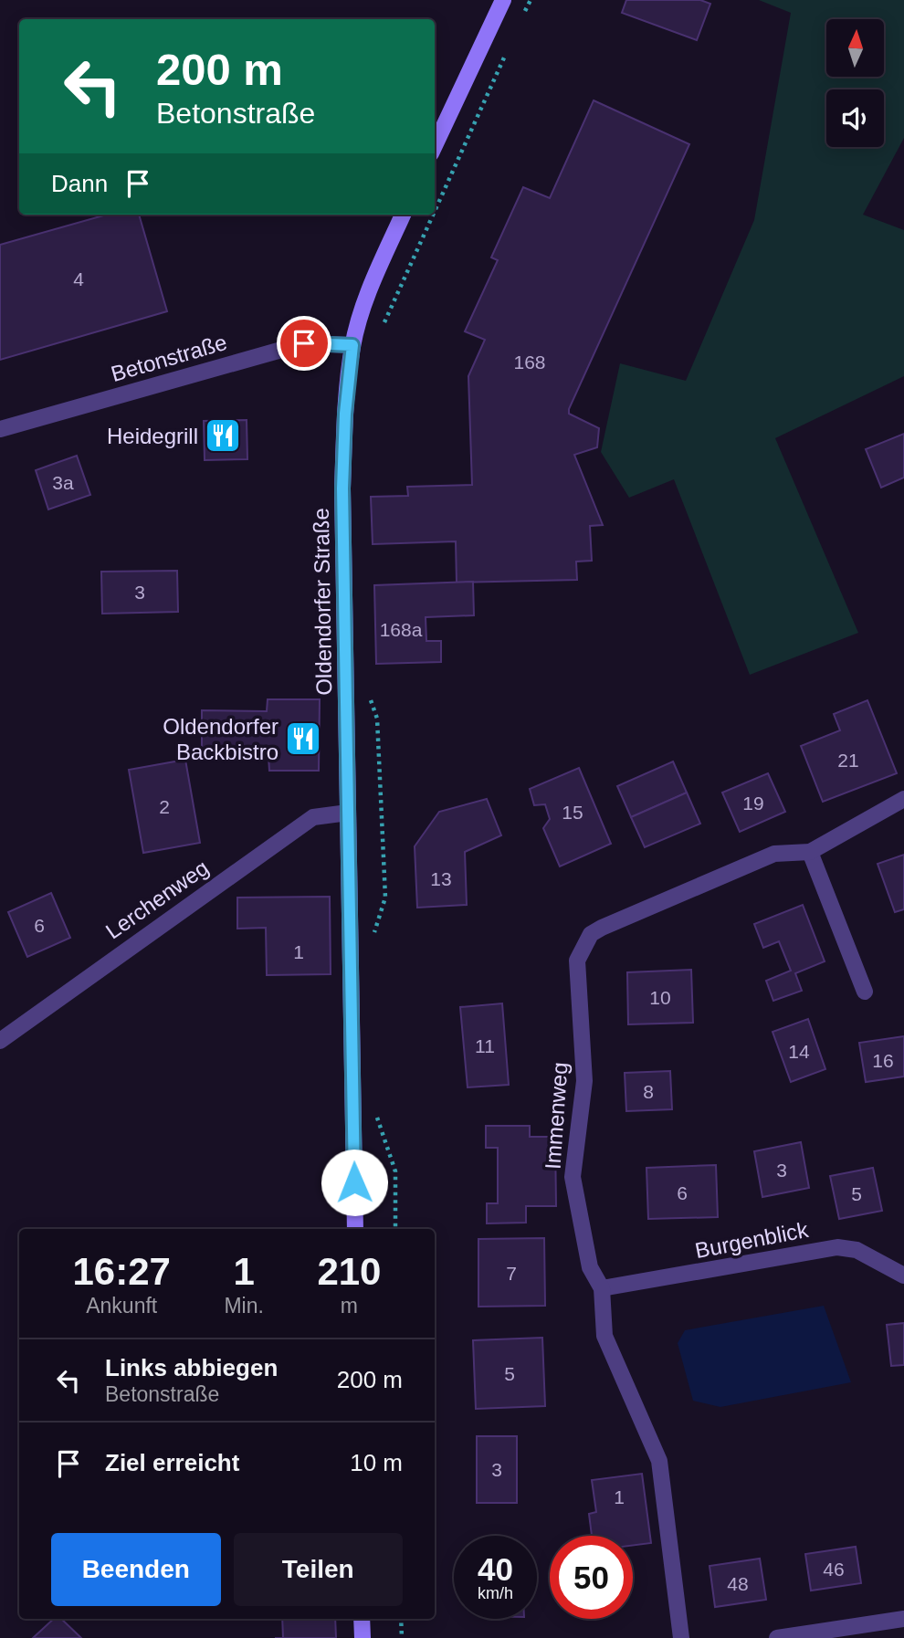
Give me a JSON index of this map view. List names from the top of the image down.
{
  "streets": {
    "main road": ["Oldendorfer Straße"],
    "street": [
      "Betonstraße",
      "Lerchenweg",
      "Immenweg",
      "Burgenblick"
    ]
  },
  "crossings": [
    ["Betonstraße", "Oldendorfer Straße"],
    ["Oldendorfer Straße", "Lerchenweg"],
    ["Immenweg", "Burgenblick"]
  ],
  "places": {
    "restaurant": ["Heidegrill", "Oldendorfer Backbistro"]
  },
  "house_numbers": [
    "4",
    "168",
    "3a",
    "3",
    "168a",
    "21",
    "19",
    "2",
    "15",
    "13",
    "6",
    "1",
    "10",
    "11",
    "14",
    "16",
    "8",
    "3",
    "6",
    "5",
    "7",
    "5",
    "3",
    "1",
    "46",
    "48"
  ],
  "north": "top",
  "page": {
    "turn": ["200 m", "Betonstraße"],
    "then": "Dann",
    "eta": [
      "16:27",
      "Ankunft",
      "1",
      "Min.",
      "210",
      "m"
    ],
    "list": [
      {
        "name": "Links abbiegen",
        "note": "Betonstraße",
        "value": "200 m"
      },
      {
        "name": "Ziel erreicht",
        "value": "10 m"
      }
    ],
    "buttons": ["Beenden", "Teilen"],
    "speed": "40 km/h",
    "limit": "50"
  }
}
